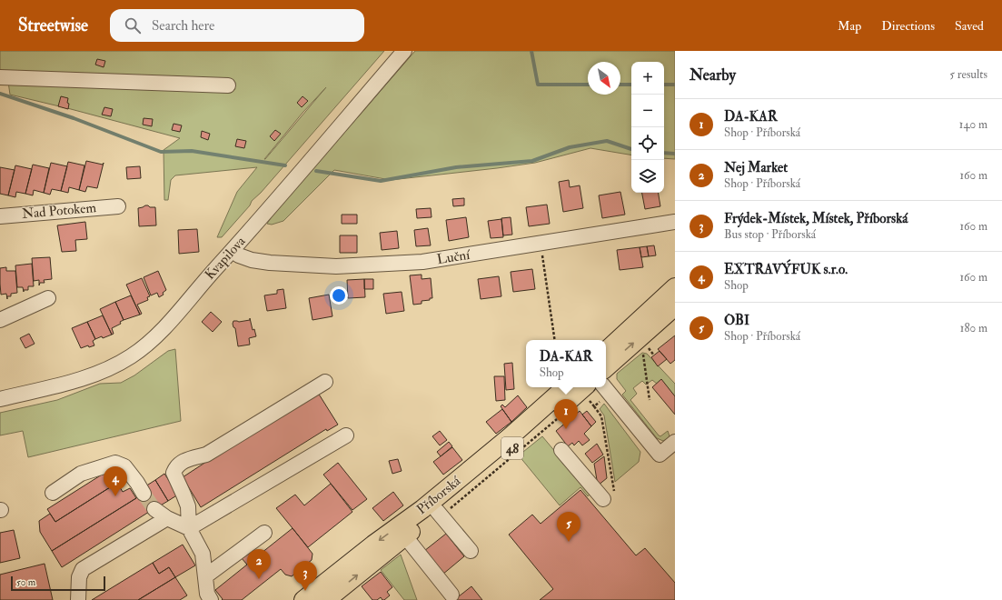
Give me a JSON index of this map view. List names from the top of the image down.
{
  "streets": {
    "main road": ["48", "Příborská"],
    "street": ["Nad Potokem", "Luční", "Kvapilova"]
  },
  "crossings": [
    ["Luční", "Kvapilova"]
  ],
  "scale_bar": "50 m",
  "north": "bottom right",
  "page": {
    "header": "Streetwise",
    "search": "Search here",
    "nav": ["Map", "Directions", "Saved"],
    "heading": ["Nearby", "5 results"],
    "map_buttons": ["+", "−"],
    "list": [
      {
        "mark": "1",
        "name": "DA-KAR",
        "note": "Shop · Příborská",
        "value": "140 m"
      },
      {
        "mark": "2",
        "name": "Nej Market",
        "note": "Shop · Příborská",
        "value": "160 m"
      },
      {
        "mark": "3",
        "name": "Frýdek-Místek, Místek, Příborská",
        "note": "Bus stop · Příborská",
        "value": "160 m"
      },
      {
        "mark": "4",
        "name": "EXTRAVÝFUK s.r.o.",
        "note": "Shop",
        "value": "160 m"
      },
      {
        "mark": "5",
        "name": "OBI",
        "note": "Shop · Příborská",
        "value": "180 m"
      }
    ],
    "popup": ["DA-KAR", "Shop"],
    "pins": [
      "1",
      "4",
      "5",
      "2",
      "3"
    ],
    "scale": "50 m"
  }
}
